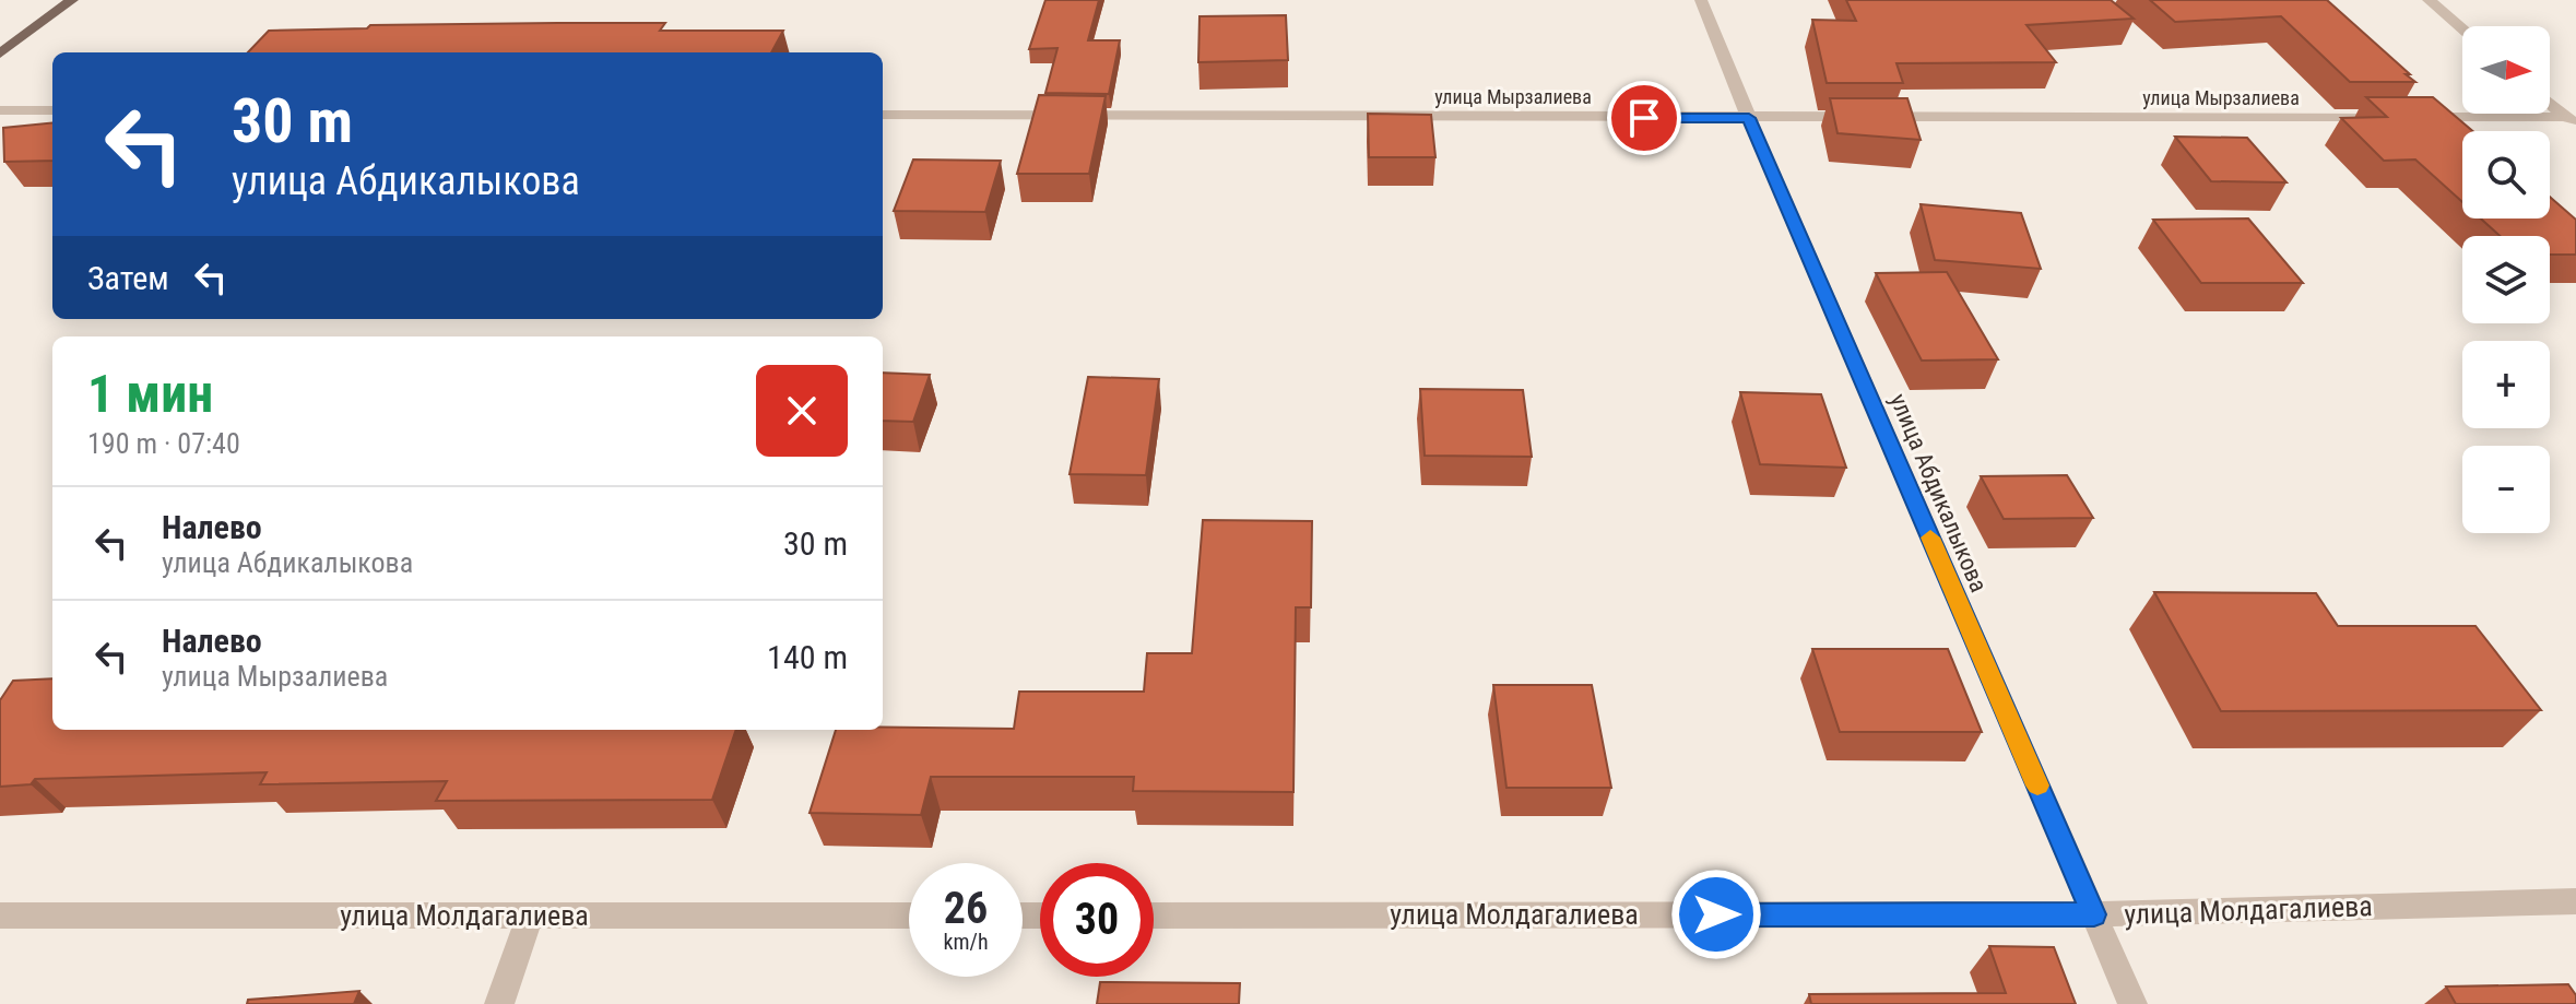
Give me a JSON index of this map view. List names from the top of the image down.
{
  "streets": {
    "street": ["улица Мырзалиева", "улица Абдикалыкова", "улица Молдагалиева"]
  },
  "crossings": [
    ["улица Мырзалиева", "улица Абдикалыкова"],
    ["улица Абдикалыкова", "улица Молдагалиева"]
  ],
  "north": "right",
  "page": {
    "map_buttons": ["+", "−"],
    "turn": ["30 m", "улица Абдикалыкова"],
    "then": "Затем",
    "heading": ["1 мин", "190 m · 07:40"],
    "list": [
      {
        "name": "Налево",
        "note": "улица Абдикалыкова",
        "value": "30 m"
      },
      {
        "name": "Налево",
        "note": "улица Мырзалиева",
        "value": "140 m"
      }
    ],
    "speed": "26 km/h",
    "limit": "30"
  }
}
